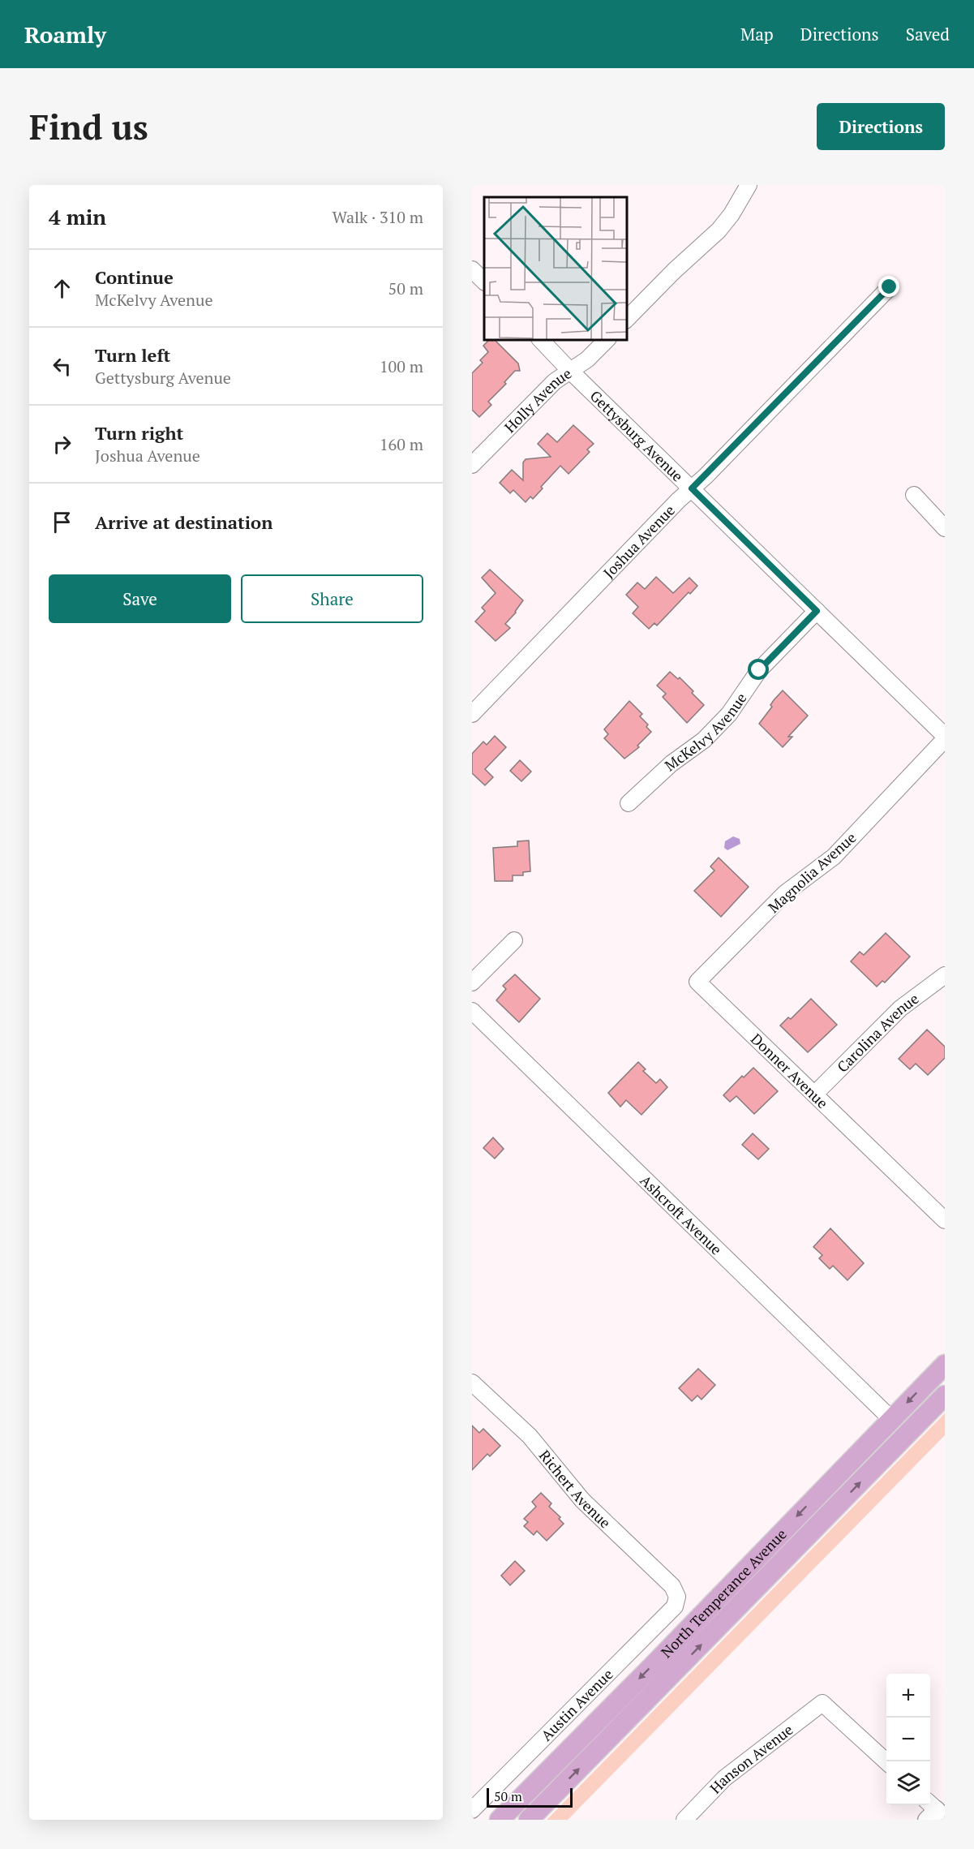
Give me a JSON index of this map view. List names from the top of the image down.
{
  "streets": {
    "main road": ["North Temperance Avenue"],
    "street": [
      "Holly Avenue",
      "Gettysburg Avenue",
      "Joshua Avenue",
      "McKelvy Avenue",
      "Magnolia Avenue",
      "Carolina Avenue",
      "Donner Avenue",
      "Ashcroft Avenue",
      "Richert Avenue",
      "Austin Avenue",
      "Hanson Avenue"
    ]
  },
  "crossings": [
    ["Holly Avenue", "Gettysburg Avenue"],
    ["Gettysburg Avenue", "Joshua Avenue"],
    ["Gettysburg Avenue", "McKelvy Avenue"],
    ["Gettysburg Avenue", "Magnolia Avenue"],
    ["Magnolia Avenue", "Donner Avenue"],
    ["Carolina Avenue", "Donner Avenue"],
    ["Ashcroft Avenue", "North Temperance Avenue"],
    ["Richert Avenue", "Austin Avenue"]
  ],
  "scale_bar": "50 m",
  "page": {
    "header": "Roamly",
    "nav": ["Map", "Directions", "Saved"],
    "buttons": [
      "Directions",
      ["Save", "Share"]
    ],
    "title": "Find us",
    "heading": ["4 min", "Walk · 310 m"],
    "list": [
      ["Continue", "McKelvy Avenue", "50 m"],
      ["Turn left", "Gettysburg Avenue", "100 m"],
      ["Turn right", "Joshua Avenue", "160 m"],
      "Arrive at destination"
    ],
    "map_buttons": ["+", "−"],
    "scale": "50 m"
  }
}
